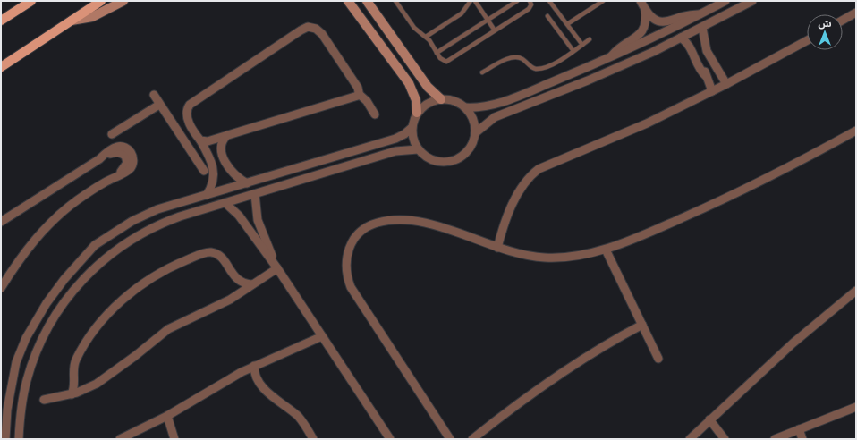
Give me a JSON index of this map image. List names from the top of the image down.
{
  "north": "top"
}
